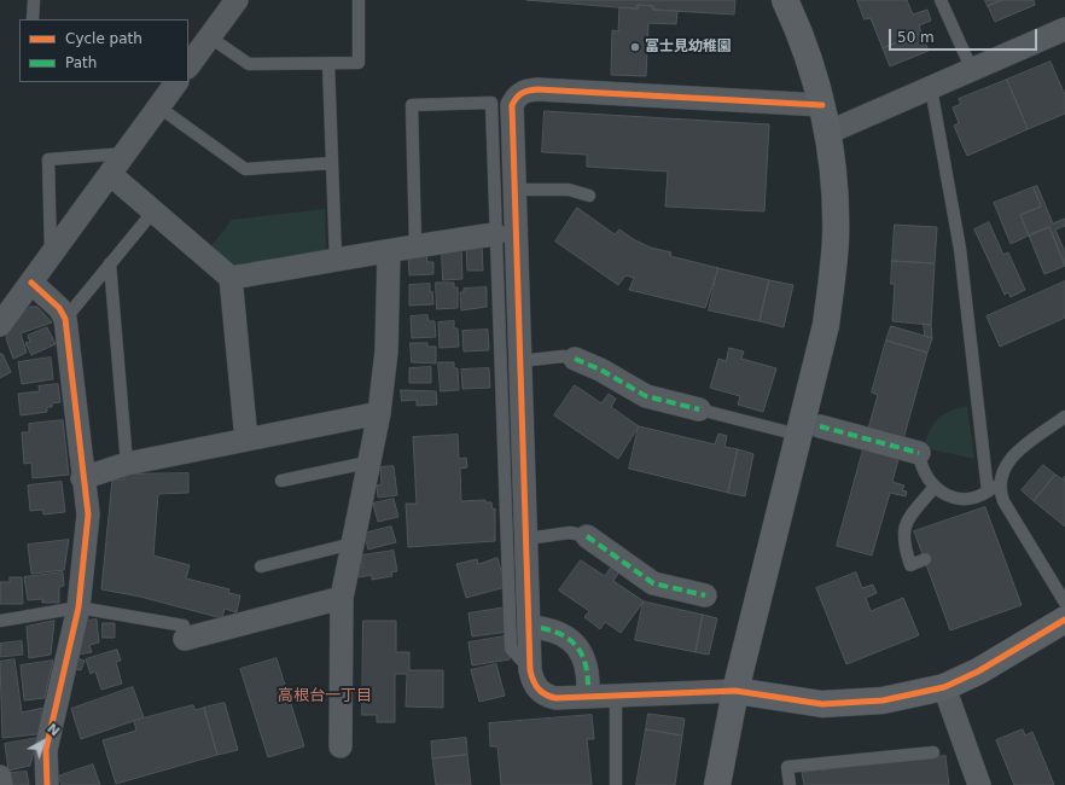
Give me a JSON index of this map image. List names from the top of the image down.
{
  "districts": ["高根台一丁目"],
  "places": ["冨士見幼稚園"],
  "legend": ["Cycle path", "Path"],
  "scale_bar": "50 m",
  "north": "top right"
}
